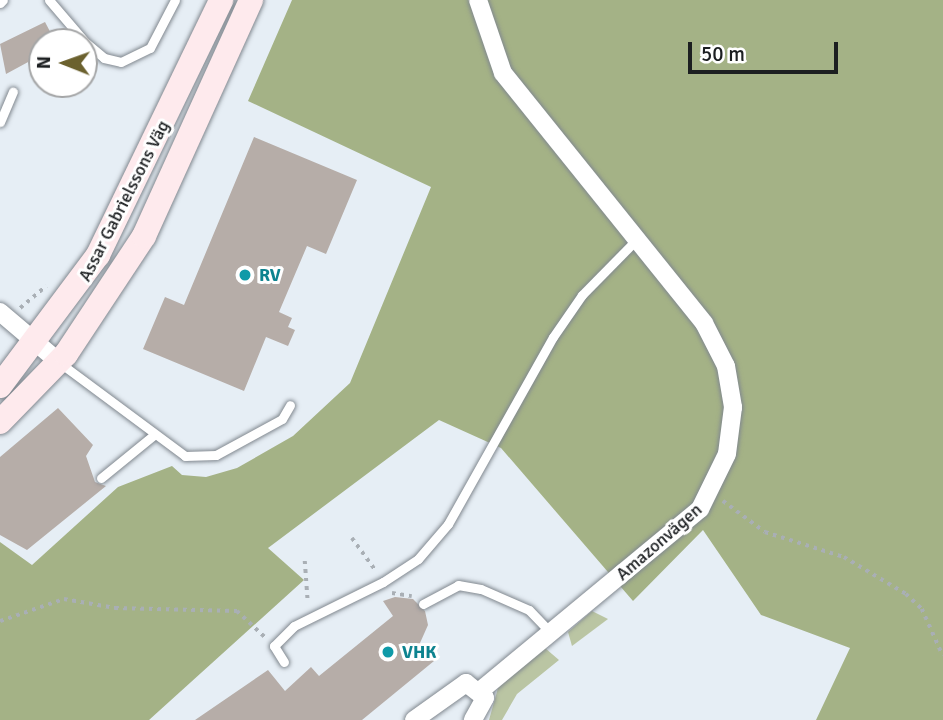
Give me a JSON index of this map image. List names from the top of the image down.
{
  "streets": {
    "street": ["Assar Gabrielssons Väg", "Amazonvägen"]
  },
  "places": ["RV", "VHK"],
  "scale_bar": "50 m",
  "north": "left"
}
